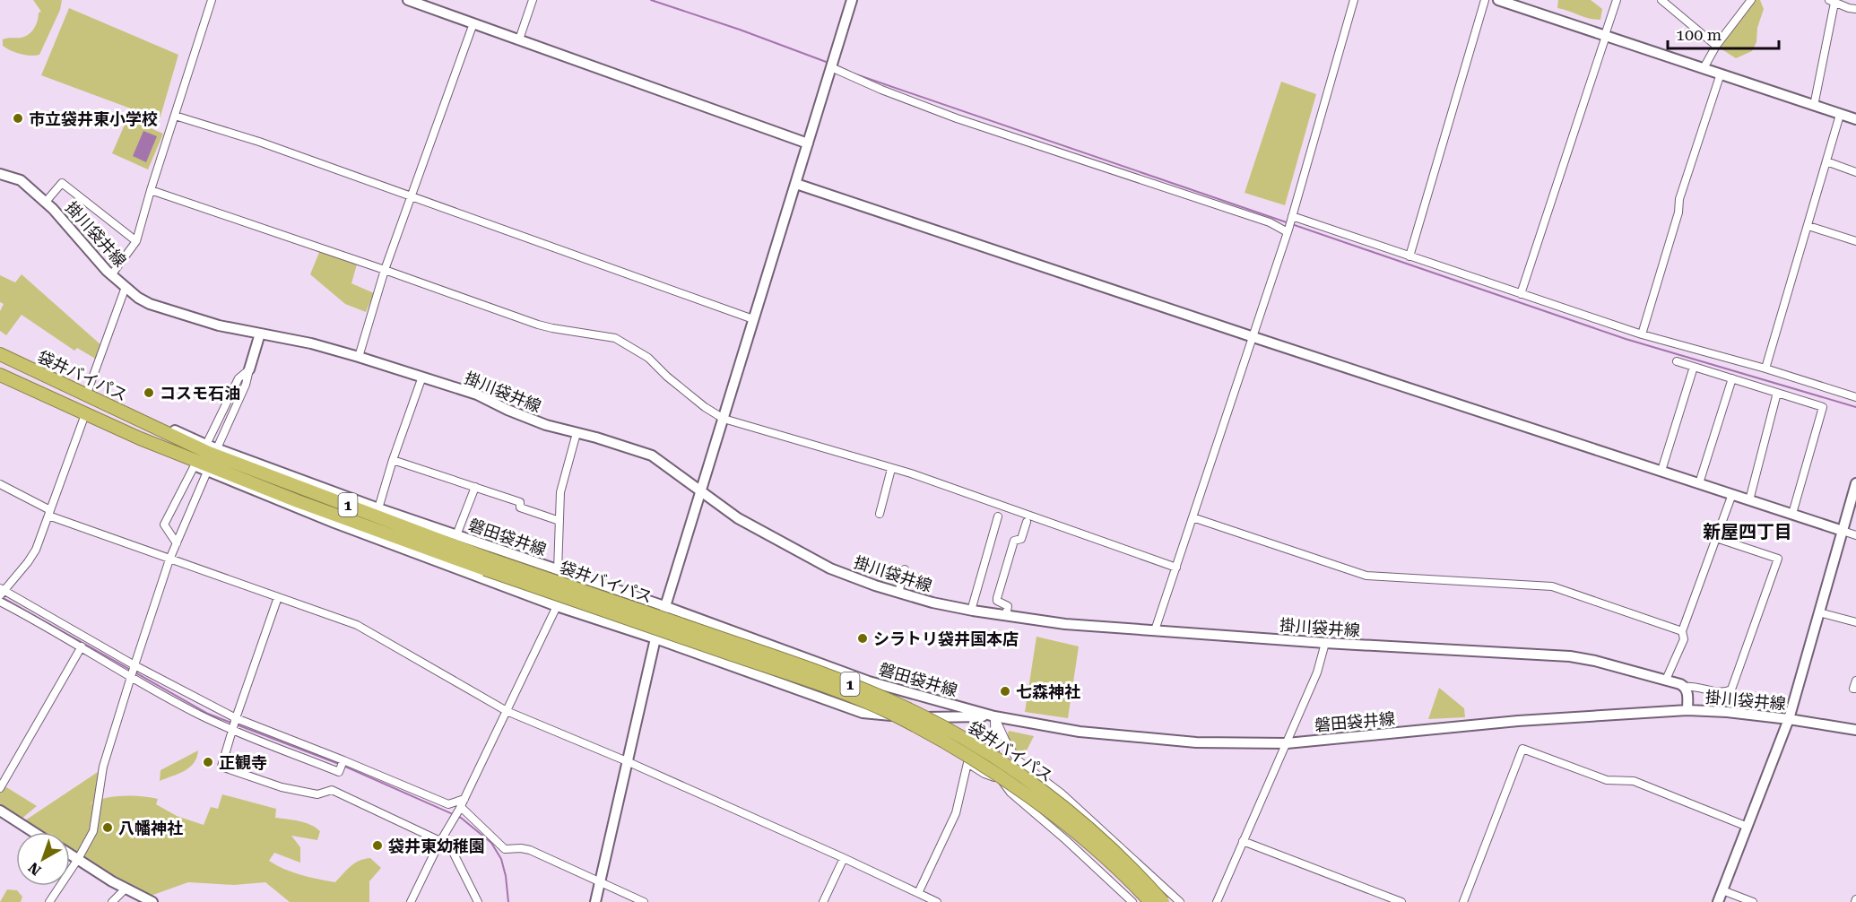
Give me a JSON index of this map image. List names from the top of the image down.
{
  "streets": {
    "highway": ["袋井バイパス", "1"],
    "main road": ["掛川袋井線", "磐田袋井線"]
  },
  "crossings": [
    ["掛川袋井線", "磐田袋井線"],
    ["袋井バイパス", "磐田袋井線"]
  ],
  "districts": ["新屋四丁目"],
  "places": [
    "市立袋井東小学校",
    "コスモ石油",
    "シラトリ袋井国本店",
    "七森神社",
    "正観寺",
    "八幡神社",
    "袋井東幼稚園"
  ],
  "scale_bar": "100 m",
  "north": "bottom left"
}
